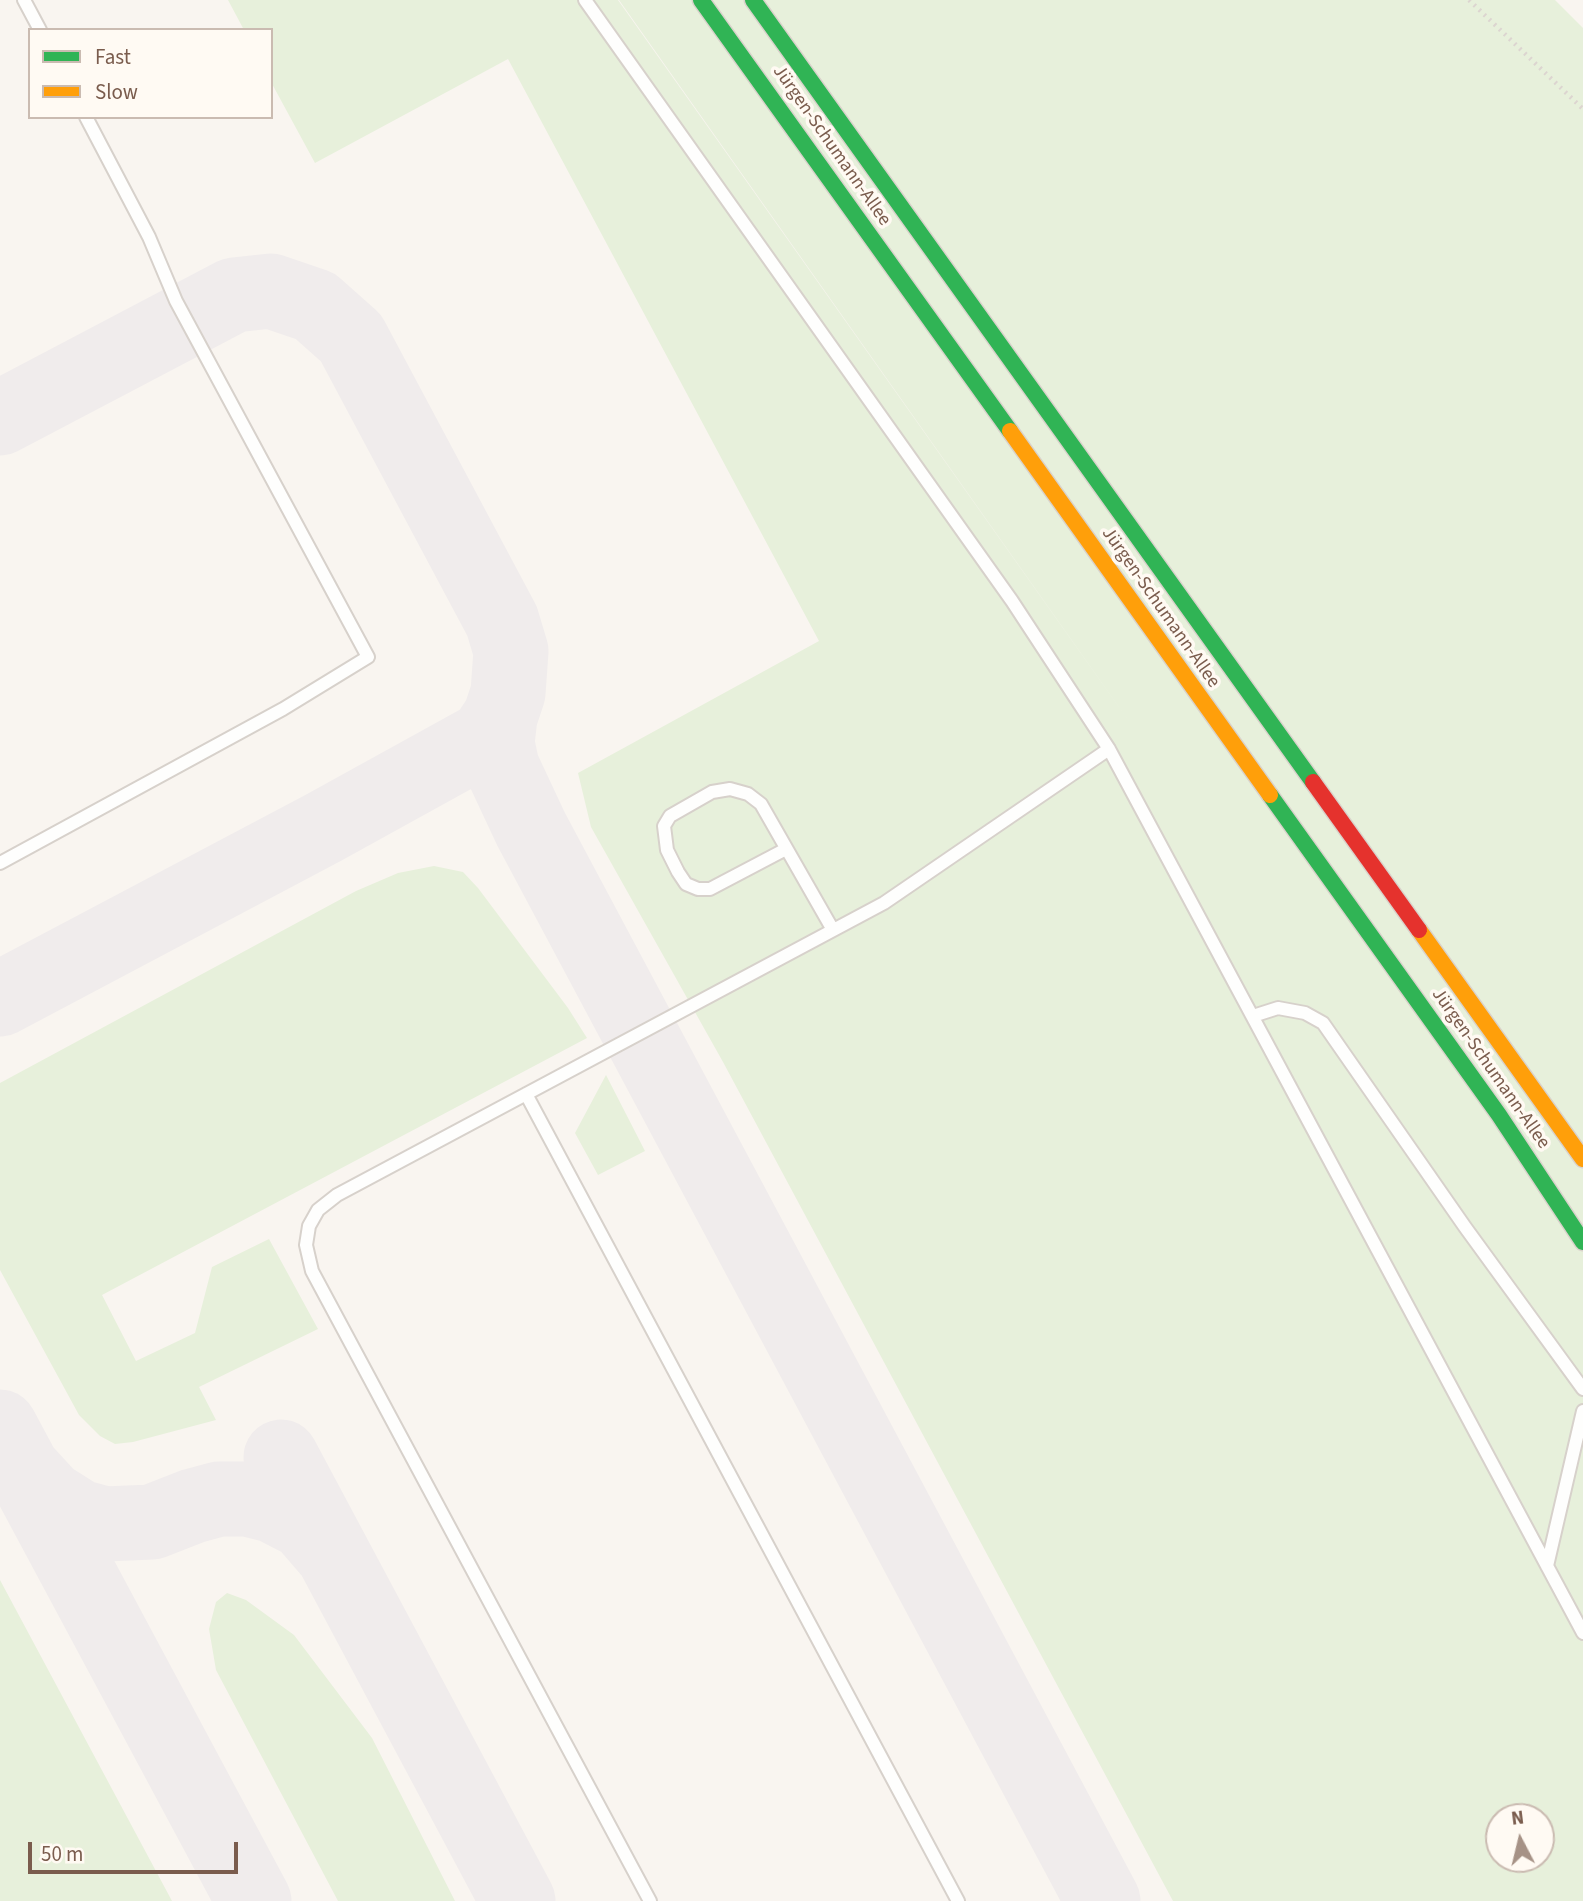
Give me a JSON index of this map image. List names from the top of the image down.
{
  "streets": {
    "street": ["Jürgen-Schumann-Allee"]
  },
  "legend": ["Fast", "Slow"],
  "scale_bar": "50 m",
  "north": "top"
}
